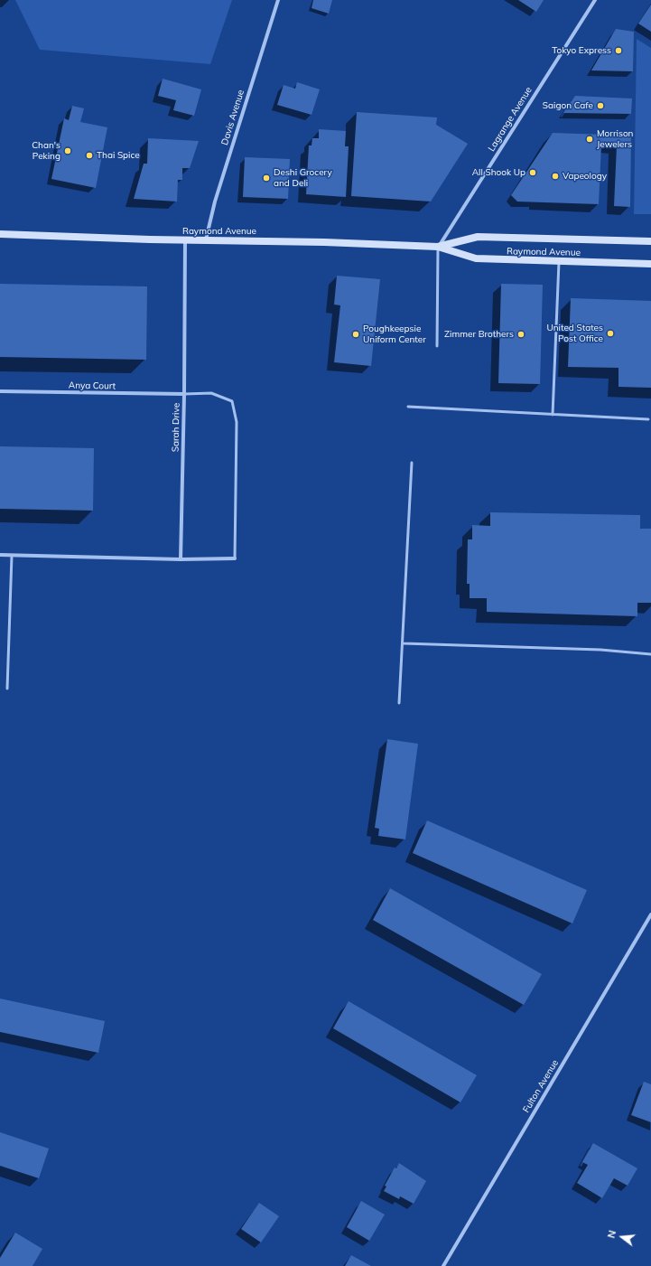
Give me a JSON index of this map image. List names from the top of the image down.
{
  "streets": {
    "main road": ["Raymond Avenue"],
    "street": [
      "Davis Avenue",
      "Lagrange Avenue",
      "Anya Court",
      "Sarah Drive",
      "Fulton Avenue"
    ]
  },
  "crossings": [
    ["Davis Avenue", "Raymond Avenue"],
    ["Lagrange Avenue", "Raymond Avenue"],
    ["Raymond Avenue", "Sarah Drive"],
    ["Anya Court", "Sarah Drive"]
  ],
  "places": [
    "Tokyo Express",
    "Saigon Cafe",
    "Morrison Jewelers",
    "Chan's Peking",
    "Thai Spice",
    "All Shook Up",
    "Vapeology",
    "Deshi Grocery and Deli",
    "United States Post Office",
    "Poughkeepsie Uniform Center",
    "Zimmer Brothers"
  ],
  "north": "left"
}
